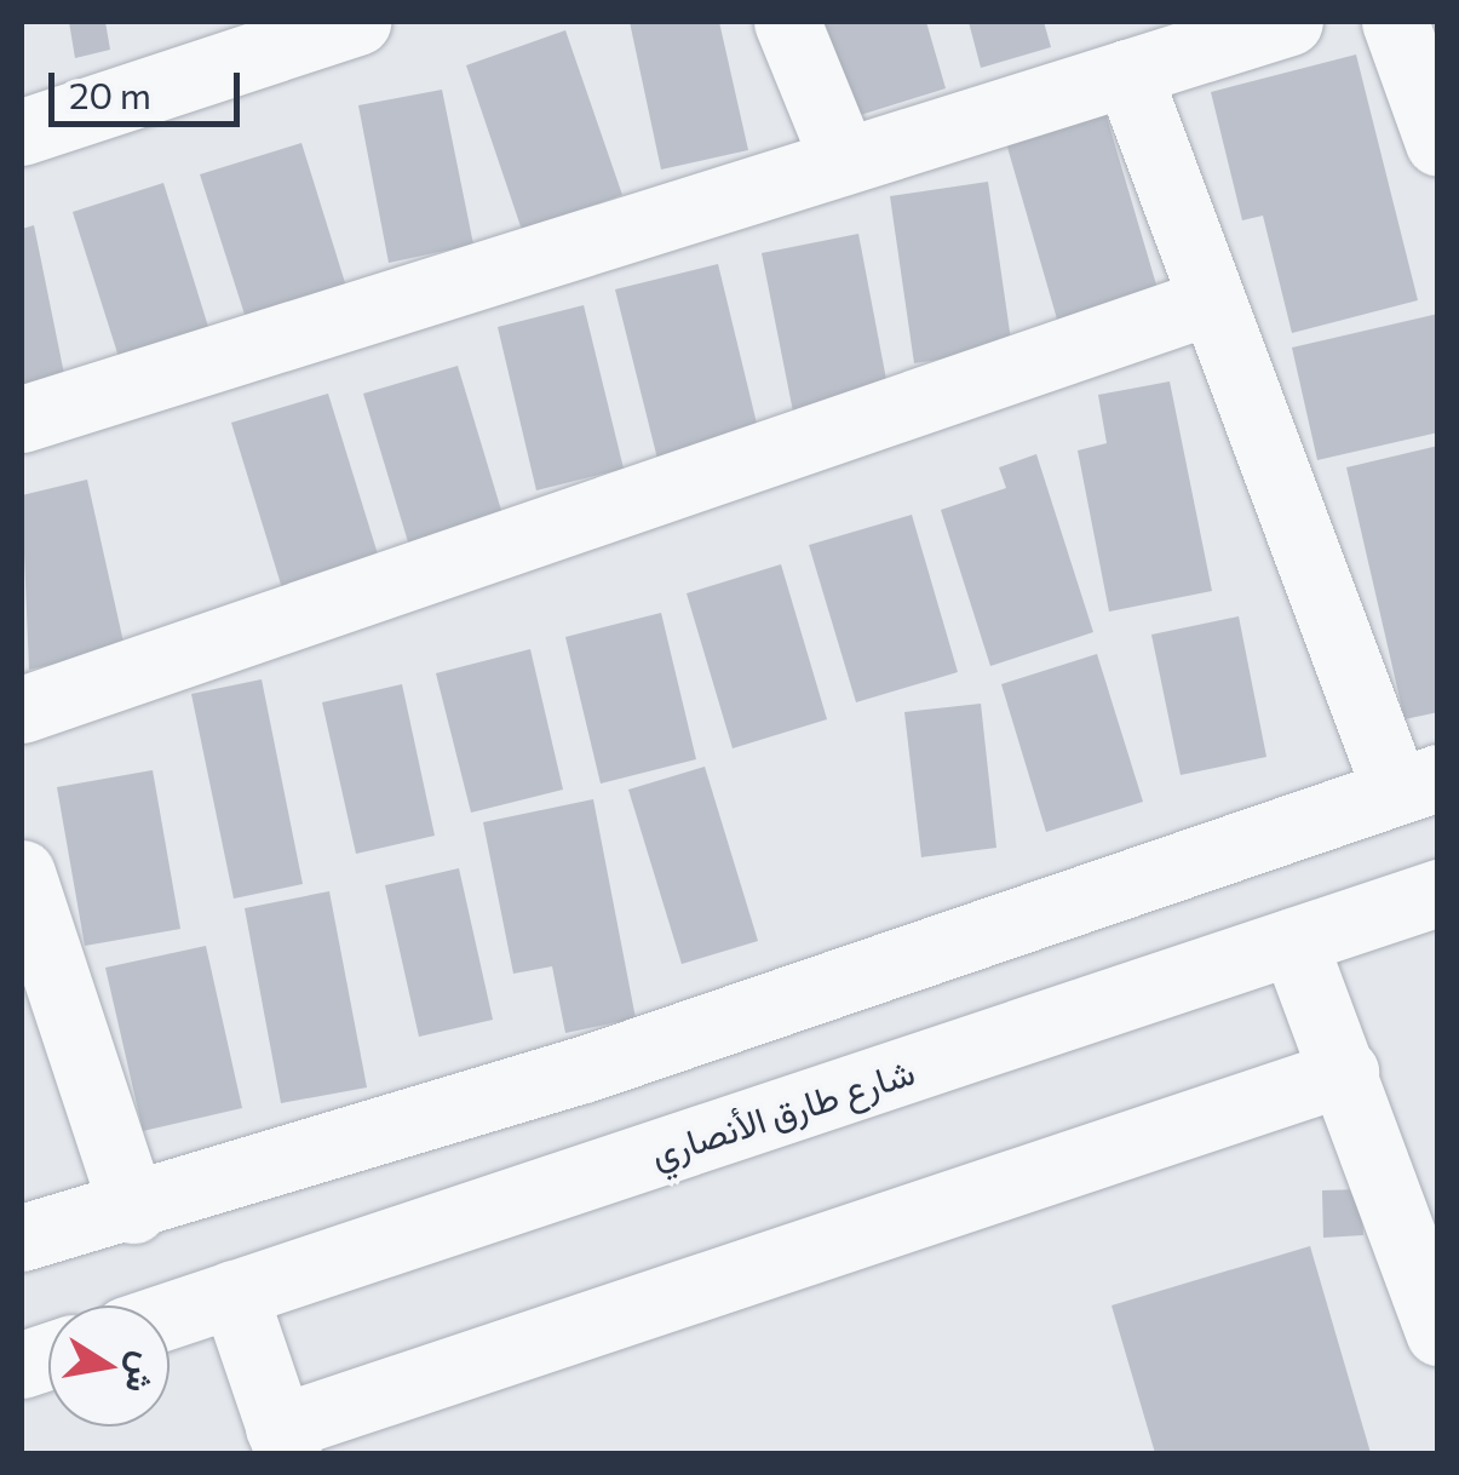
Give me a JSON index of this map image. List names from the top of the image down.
{
  "streets": {
    "street": ["شارع طارق الأنصاري"]
  },
  "scale_bar": "20 m",
  "north": "right"
}
